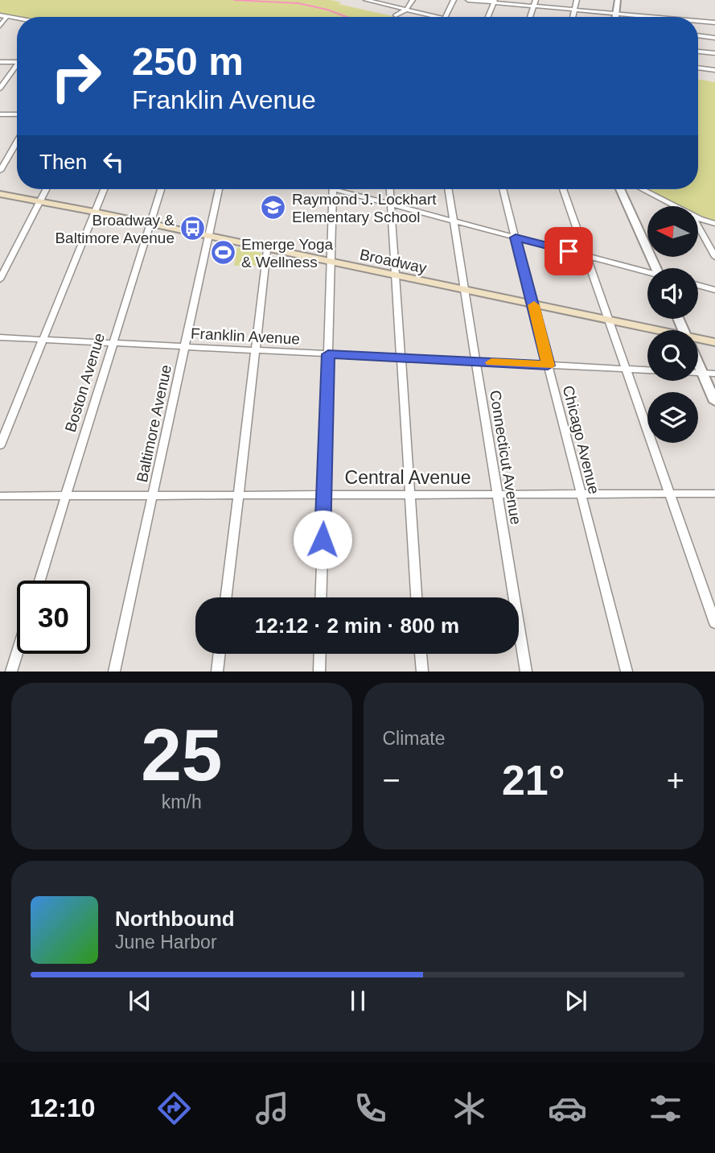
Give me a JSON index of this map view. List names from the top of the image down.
{
  "streets": {
    "main road": ["Broadway"],
    "street": [
      "Franklin Avenue",
      "Boston Avenue",
      "Baltimore Avenue",
      "Chicago Avenue",
      "Connecticut Avenue",
      "Central Avenue"
    ]
  },
  "crossings": [
    ["Broadway", "Boston Avenue"],
    ["Broadway", "Baltimore Avenue"],
    ["Broadway", "Chicago Avenue"],
    ["Broadway", "Connecticut Avenue"],
    ["Franklin Avenue", "Boston Avenue"],
    ["Franklin Avenue", "Baltimore Avenue"],
    ["Franklin Avenue", "Chicago Avenue"],
    ["Franklin Avenue", "Connecticut Avenue"],
    ["Boston Avenue", "Central Avenue"],
    ["Baltimore Avenue", "Central Avenue"],
    ["Chicago Avenue", "Central Avenue"],
    ["Connecticut Avenue", "Central Avenue"]
  ],
  "places": {
    "school or university": ["Raymond J. Lockhart Elementary School"],
    "bus stop": ["Broadway & Baltimore Avenue"],
    "sports": ["Emerge Yoga & Wellness"]
  },
  "north": "left",
  "page": {
    "turn": ["250 m", "Franklin Avenue"],
    "then": "Then",
    "limit": "30",
    "trip": "12:12 · 2 min · 800 m",
    "tile": [
      ["25", "km/h"],
      "Climate"
    ],
    "heat": ["−", "21°", "+"],
    "song": ["Northbound", "June Harbor"],
    "tabs": "12:10"
  }
}
